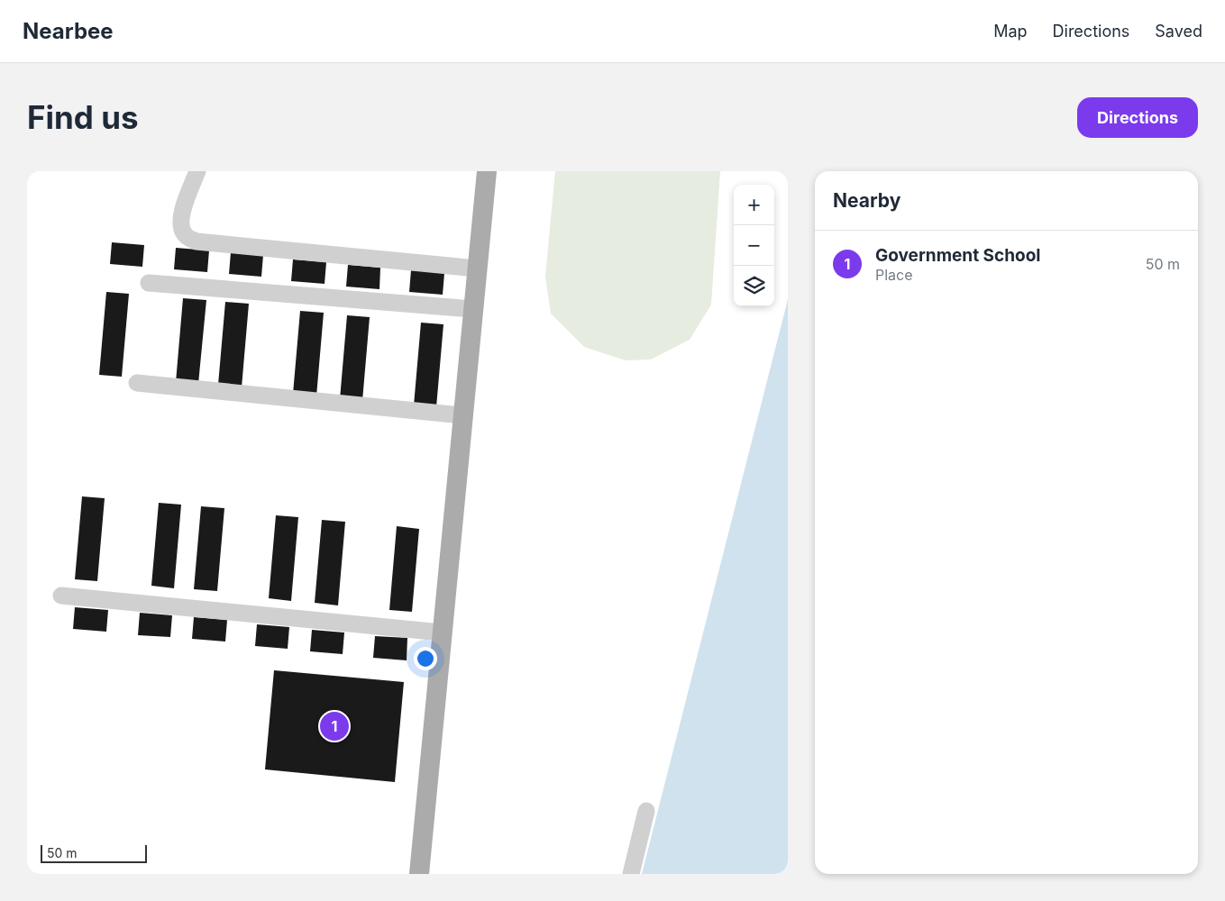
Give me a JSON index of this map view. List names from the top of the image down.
{
  "scale_bar": "50 m",
  "page": {
    "header": "Nearbee",
    "nav": ["Map", "Directions", "Saved"],
    "buttons": "Directions",
    "title": "Find us",
    "heading": "Nearby",
    "map_buttons": ["+", "−"],
    "list": [
      {
        "mark": "1",
        "name": "Government School",
        "note": "Place",
        "value": "50 m"
      }
    ],
    "pins": "1",
    "scale": "50 m"
  }
}
